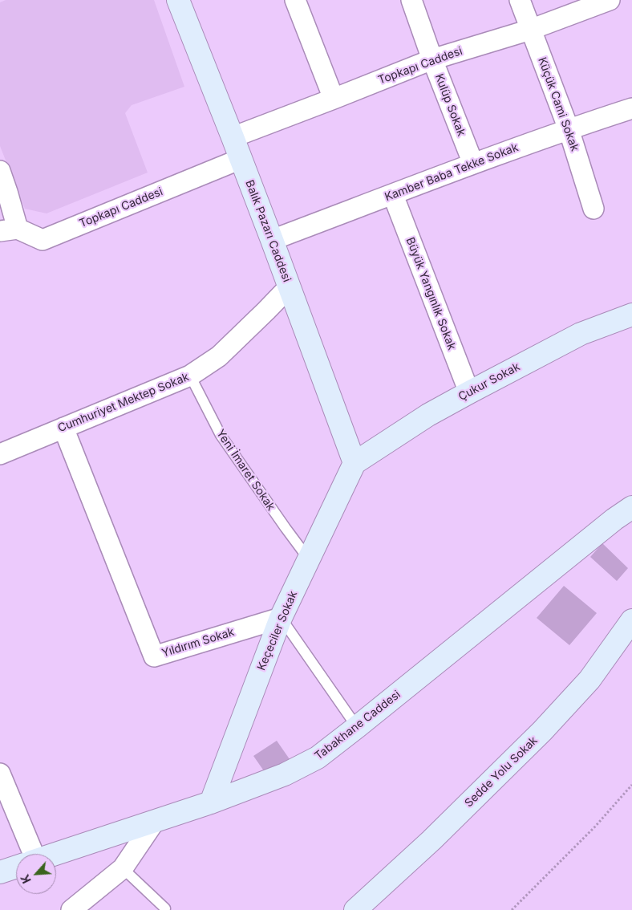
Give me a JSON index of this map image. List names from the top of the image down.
{
  "streets": {
    "street": [
      "Topkapı Caddesi",
      "Küçük Cami Sokak",
      "Kulüp Sokak",
      "Kamber Baba Tekke Sokak",
      "Balık Pazarı Caddesi",
      "Büyük Yangınlık Sokak",
      "Çukur Sokak",
      "Cumhuriyet Mektep Sokak",
      "Keçeciler Sokak",
      "Yıldırım Sokak",
      "Tabakhane Caddesi",
      "Sedde Yolu Sokak"
    ],
    "lane": ["Yeni İmaret Sokak"]
  },
  "crossings": [
    ["Topkapı Caddesi", "Küçük Cami Sokak"],
    ["Topkapı Caddesi", "Kulüp Sokak"],
    ["Topkapı Caddesi", "Balık Pazarı Caddesi"],
    ["Küçük Cami Sokak", "Kamber Baba Tekke Sokak"],
    ["Kulüp Sokak", "Kamber Baba Tekke Sokak"],
    ["Kamber Baba Tekke Sokak", "Balık Pazarı Caddesi"],
    ["Kamber Baba Tekke Sokak", "Büyük Yangınlık Sokak"],
    ["Balık Pazarı Caddesi", "Çukur Sokak"],
    ["Balık Pazarı Caddesi", "Cumhuriyet Mektep Sokak"],
    ["Balık Pazarı Caddesi", "Keçeciler Sokak"],
    ["Büyük Yangınlık Sokak", "Çukur Sokak"],
    ["Çukur Sokak", "Keçeciler Sokak"],
    ["Cumhuriyet Mektep Sokak", "Yeni İmaret Sokak"],
    ["Cumhuriyet Mektep Sokak", "Yıldırım Sokak"],
    ["Yeni İmaret Sokak", "Keçeciler Sokak"],
    ["Keçeciler Sokak", "Yıldırım Sokak"],
    ["Keçeciler Sokak", "Tabakhane Caddesi"]
  ],
  "north": "bottom left"
}
